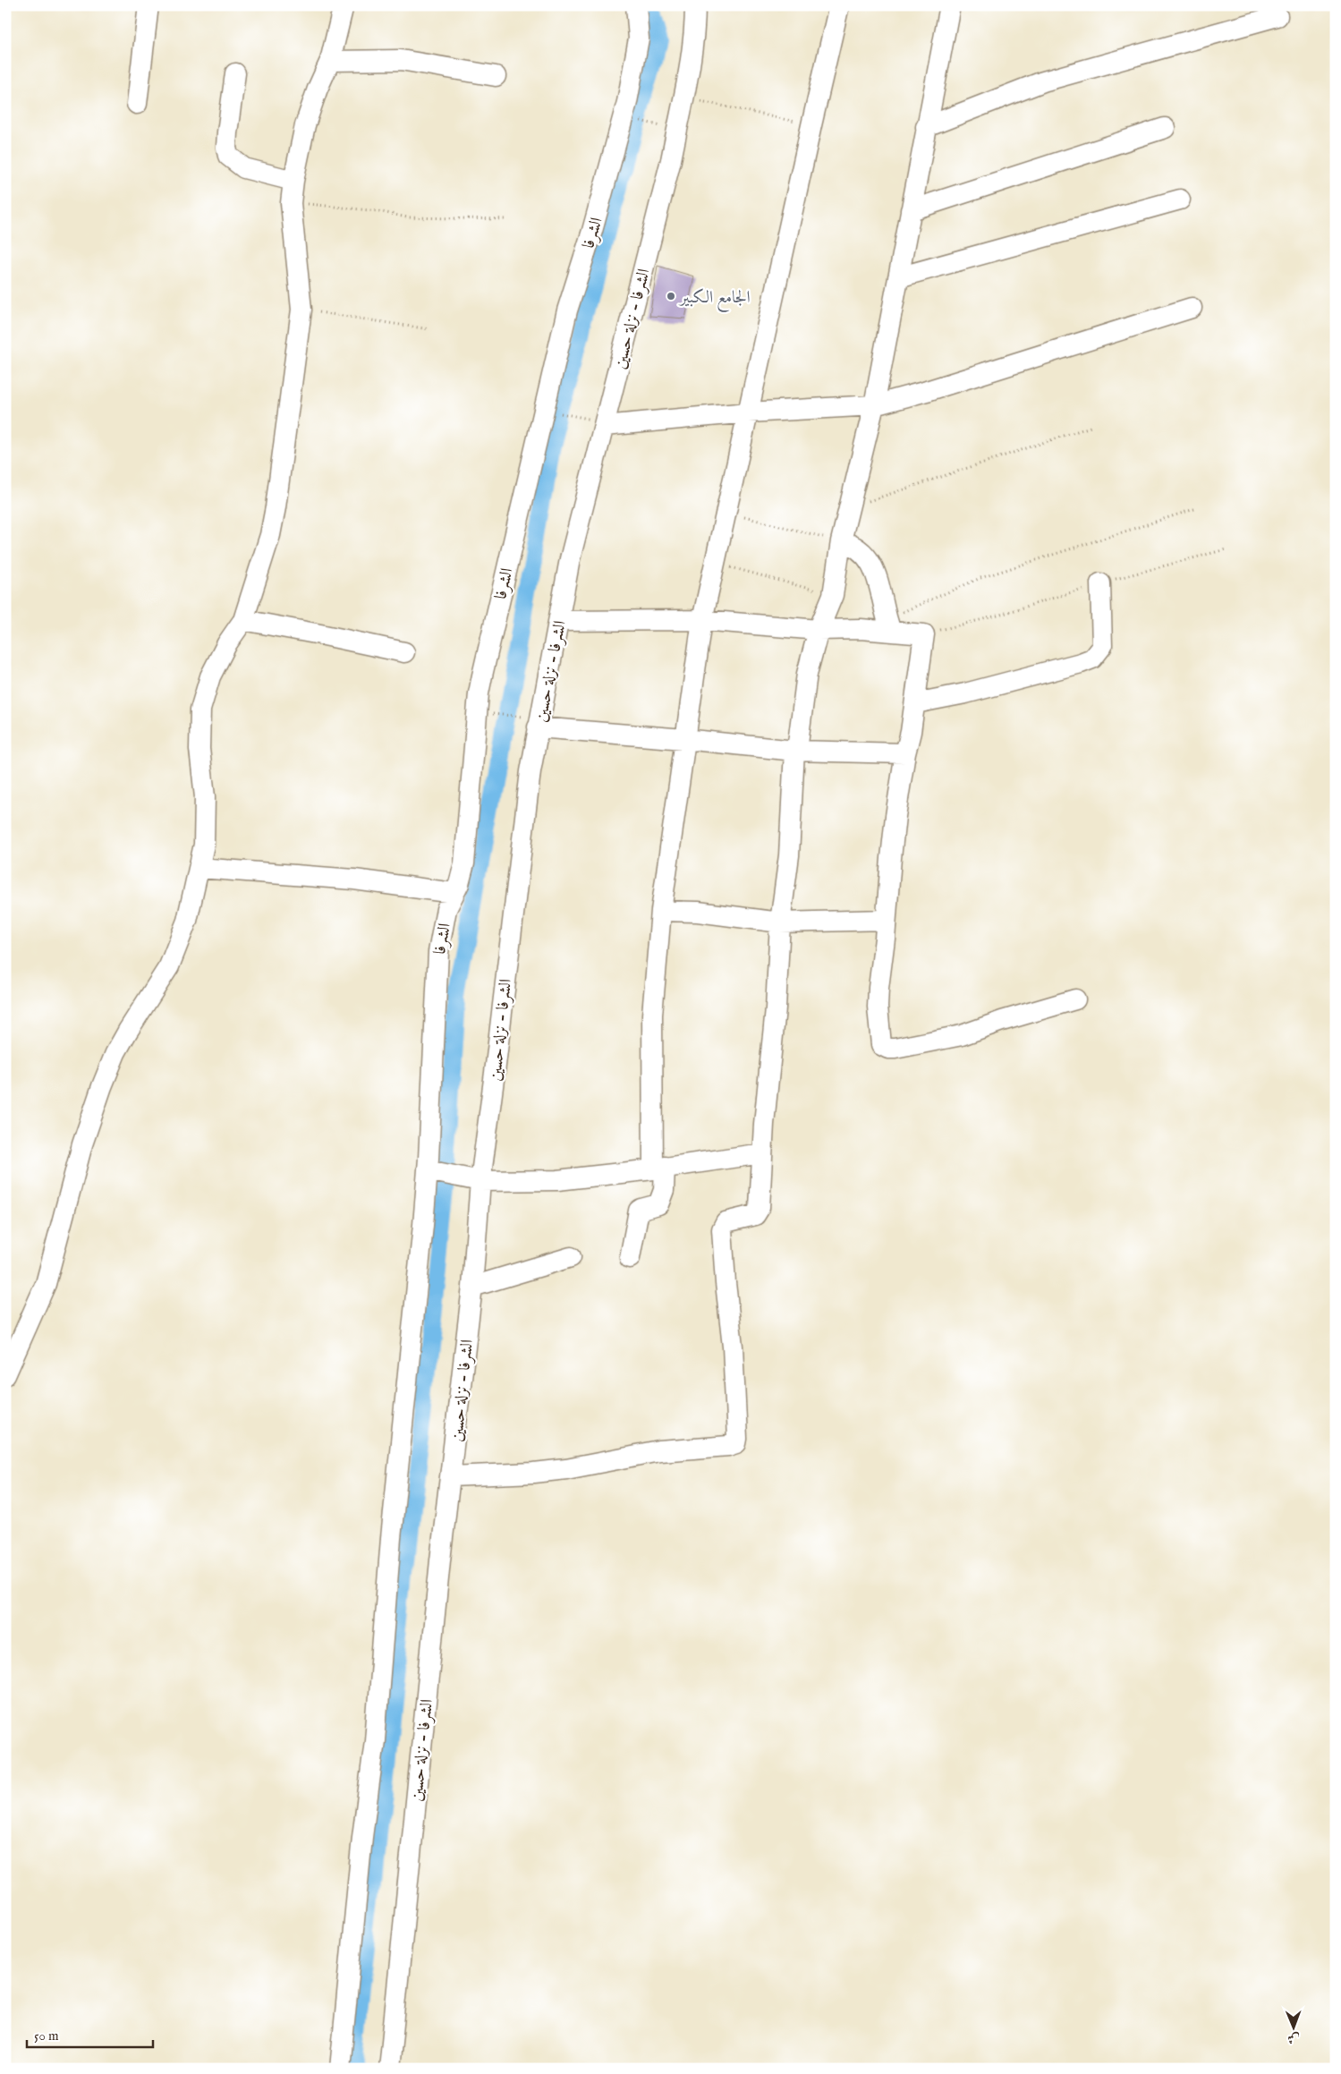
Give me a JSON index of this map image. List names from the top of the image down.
{
  "streets": {
    "street": ["الشرفا", "الشرفا - نزلة حسين"]
  },
  "places": ["الجامع الكبير"],
  "scale_bar": "50 m",
  "north": "bottom"
}
